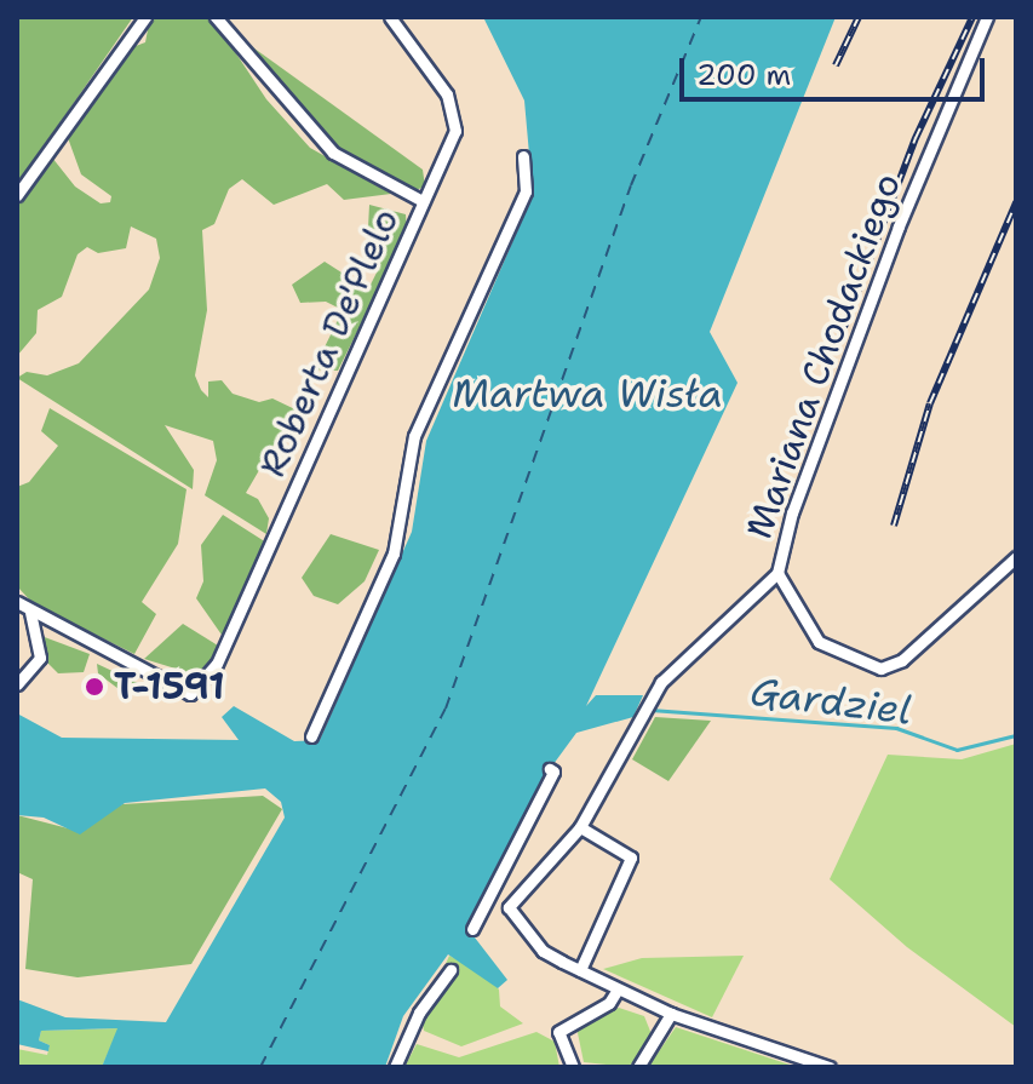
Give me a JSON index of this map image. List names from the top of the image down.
{
  "streets": {
    "street": ["Roberta De'Plelo", "Mariana Chodackiego"]
  },
  "water": ["Martwa Wisła", "Gardziel"],
  "places": ["T-1591"],
  "scale_bar": "200 m"
}
